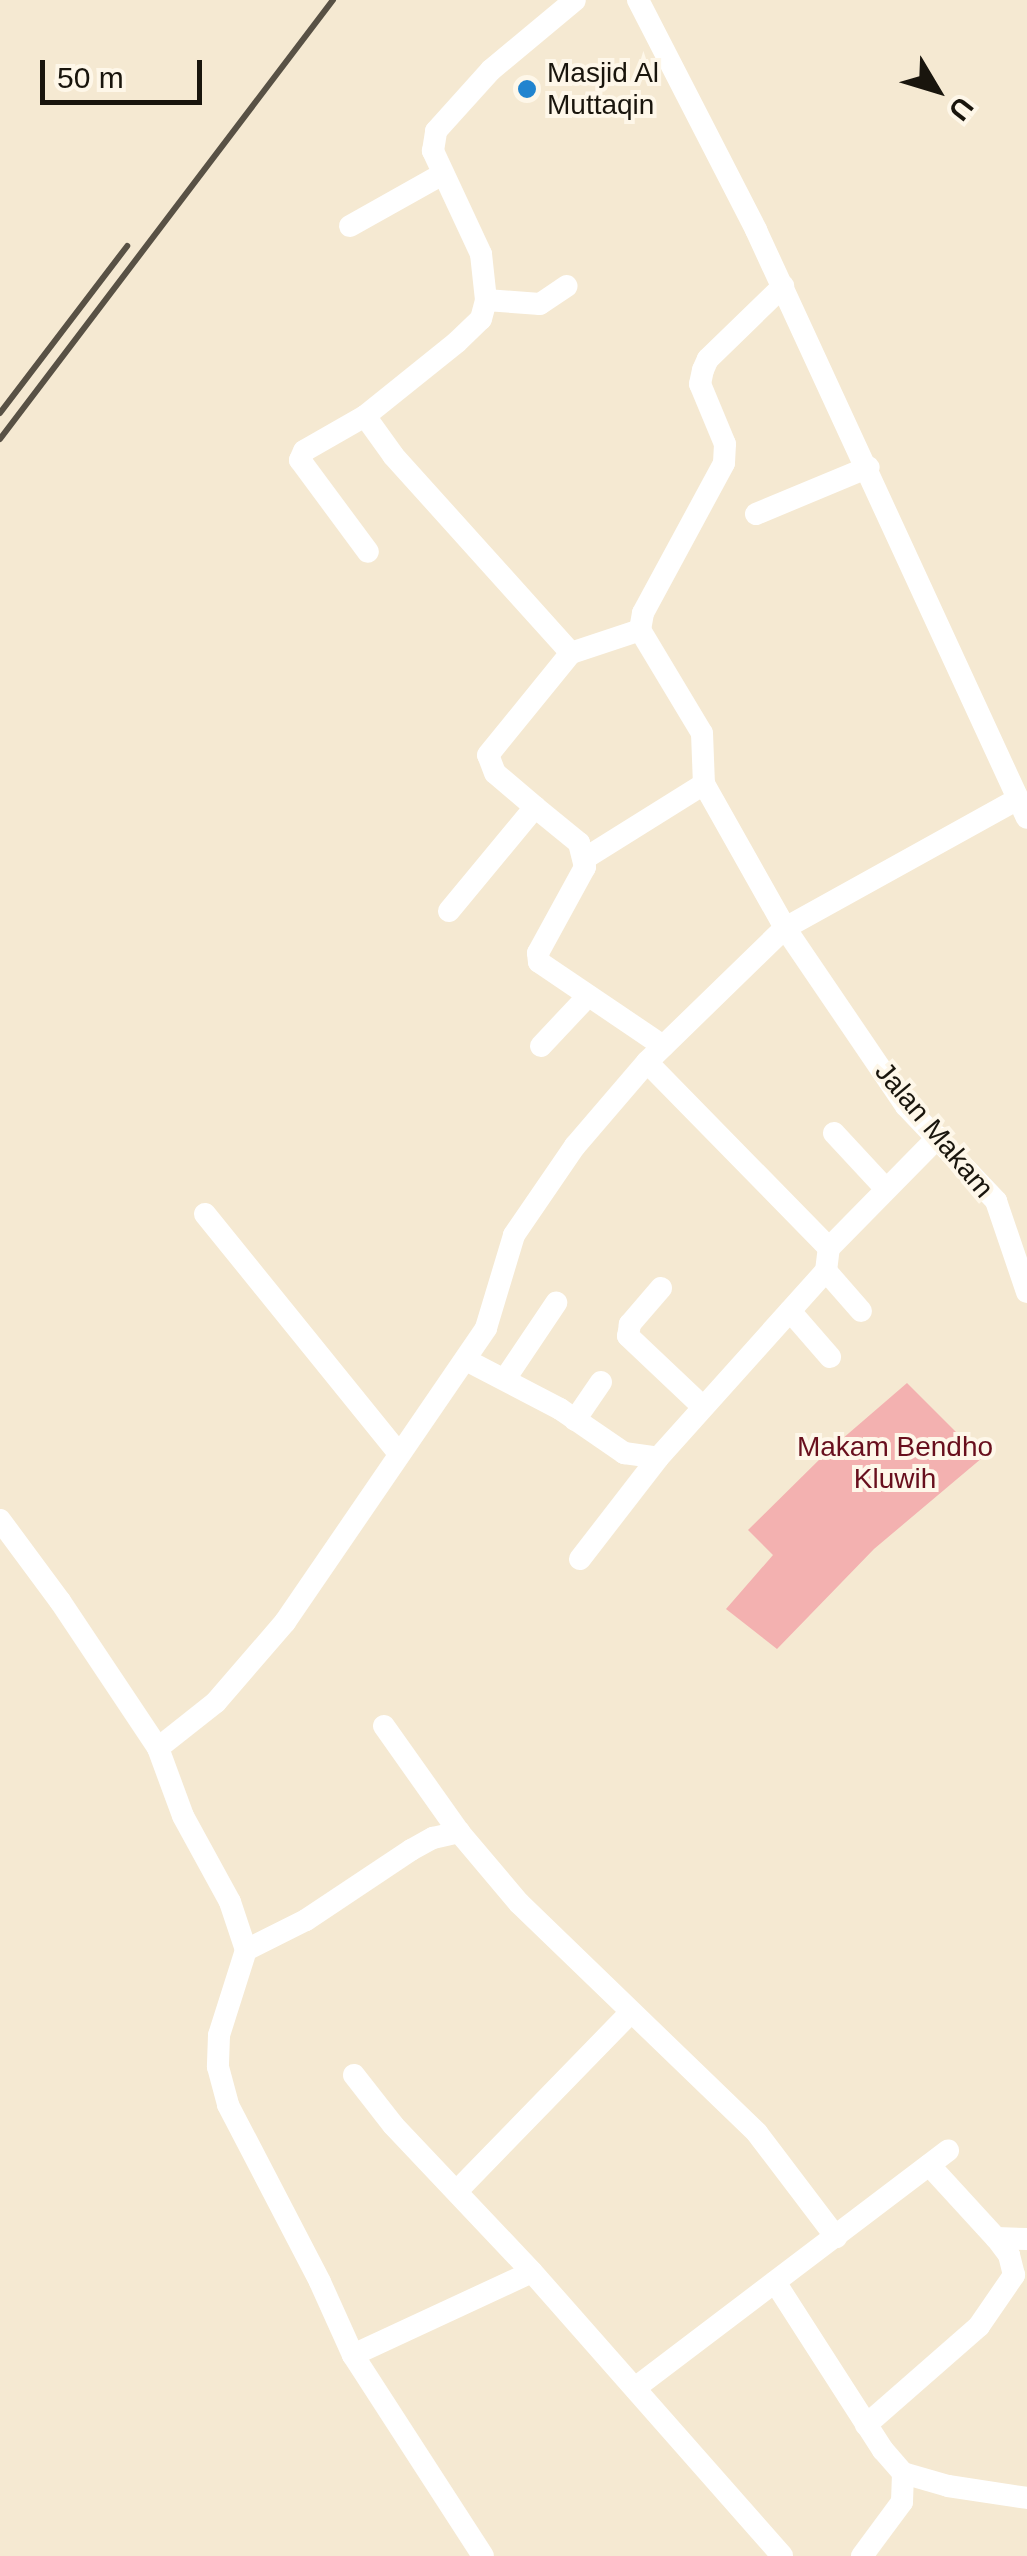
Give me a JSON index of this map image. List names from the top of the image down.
{
  "streets": {
    "street": ["Jalan Makam"]
  },
  "parks": ["Makam Bendho Kluwih"],
  "places": ["Masjid Al Muttaqin"],
  "scale_bar": "50 m",
  "north": "bottom right"
}
